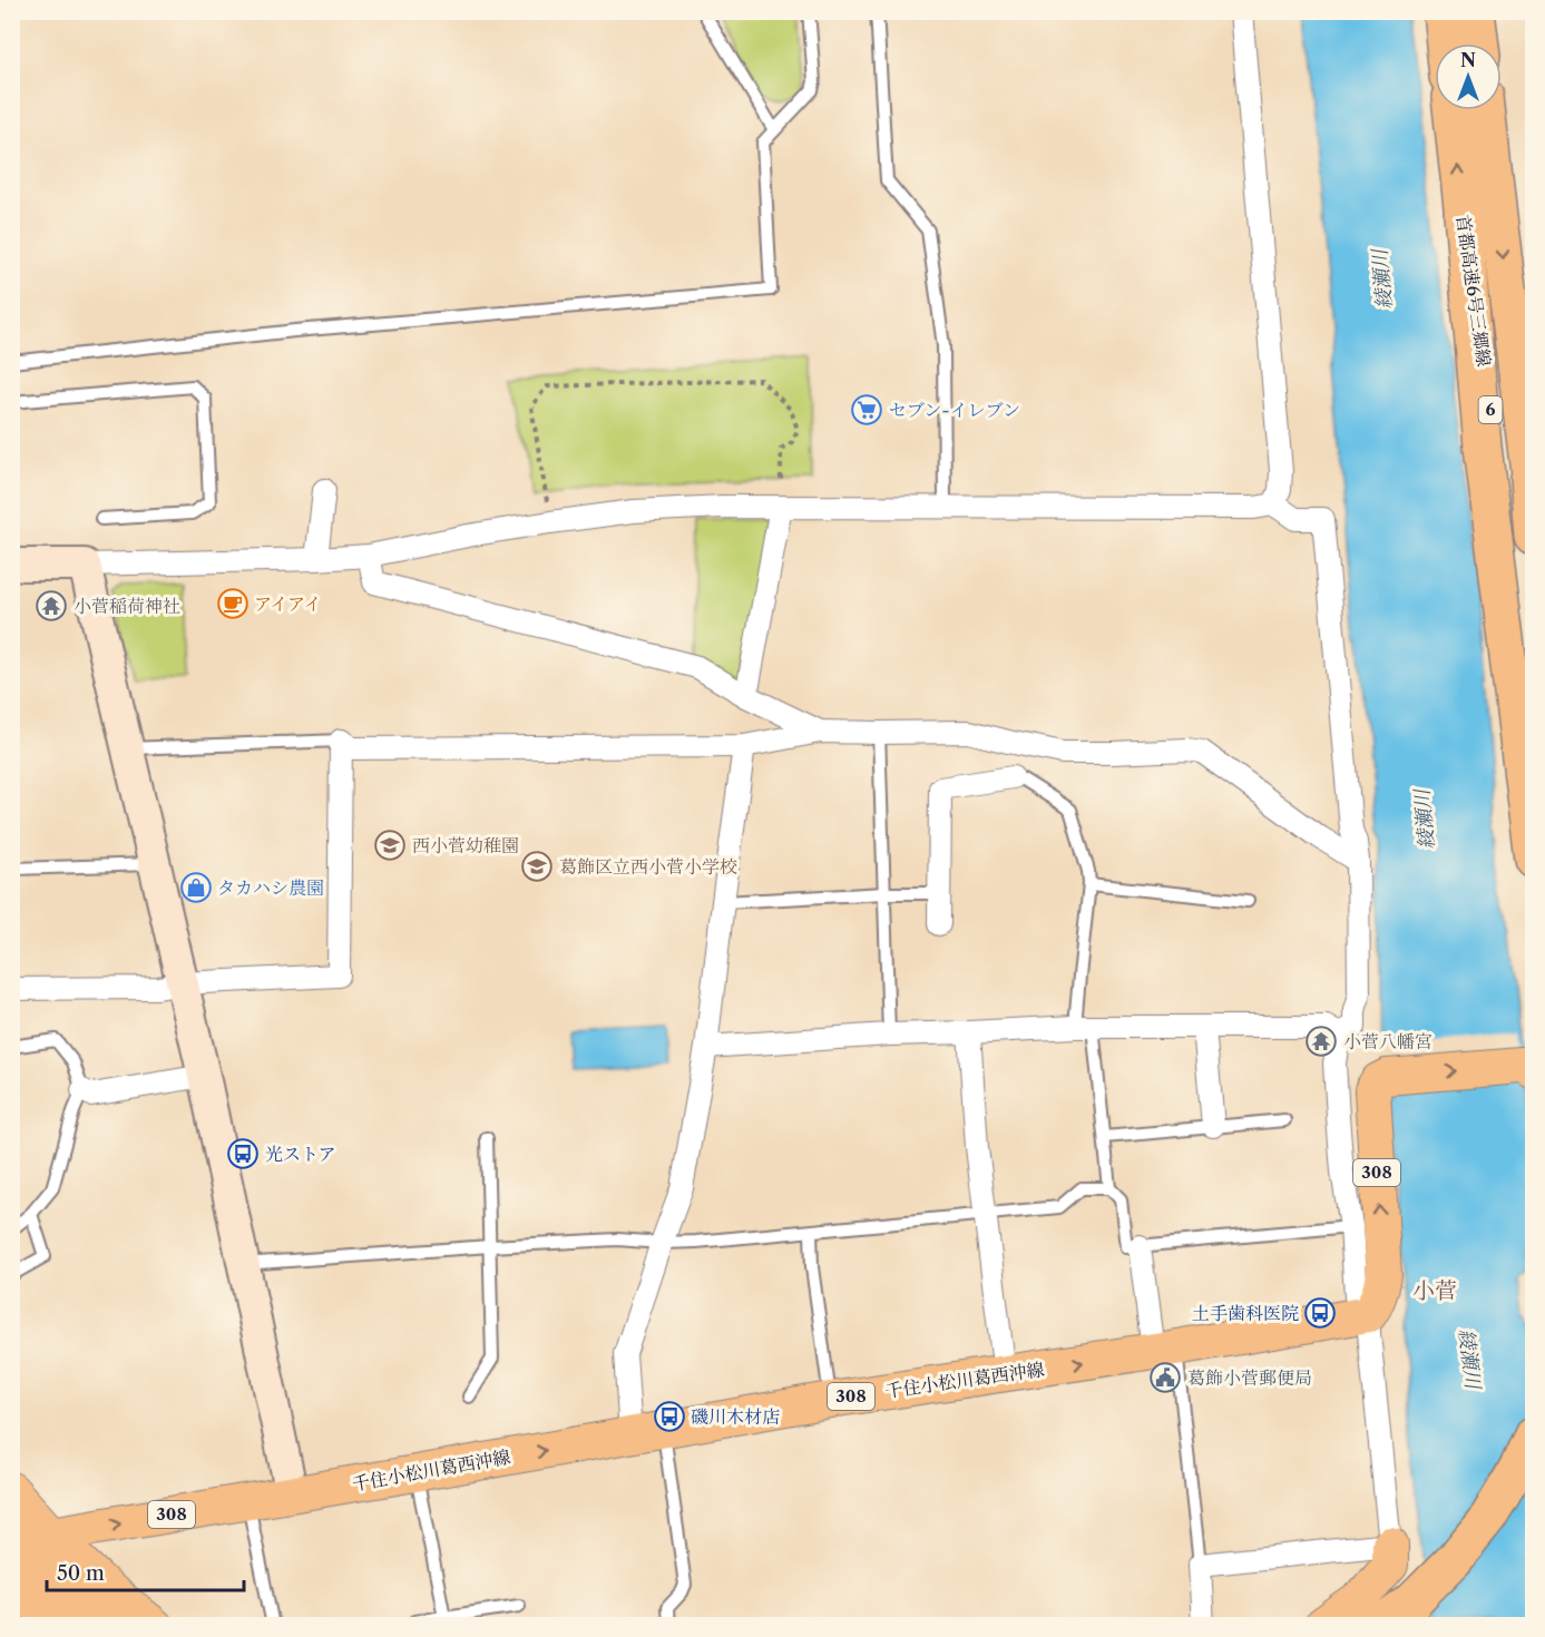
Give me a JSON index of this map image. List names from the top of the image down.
{
  "streets": {
    "highway": ["首都高速6号三郷線", "6"],
    "main road": ["308", "千住小松川葛西沖線"]
  },
  "crossings": [
    ["308", "千住小松川葛西沖線"]
  ],
  "one_way": ["千住小松川葛西沖線"],
  "districts": ["小菅"],
  "water": ["綾瀬川"],
  "places": {
    "supermarket": ["セブン-イレブン"],
    "cafe": ["アイアイ"],
    "temple": ["小菅稲荷神社", "小菅八幡宮"],
    "school or university": ["西小菅幼稚園", "葛飾区立西小菅小学校"],
    "shop": ["タカハシ農園"],
    "bus stop": ["光ストア", "土手歯科医院", "磯川木材店"],
    "public building": ["葛飾小菅郵便局"]
  },
  "scale_bar": "50 m",
  "north": "top"
}
